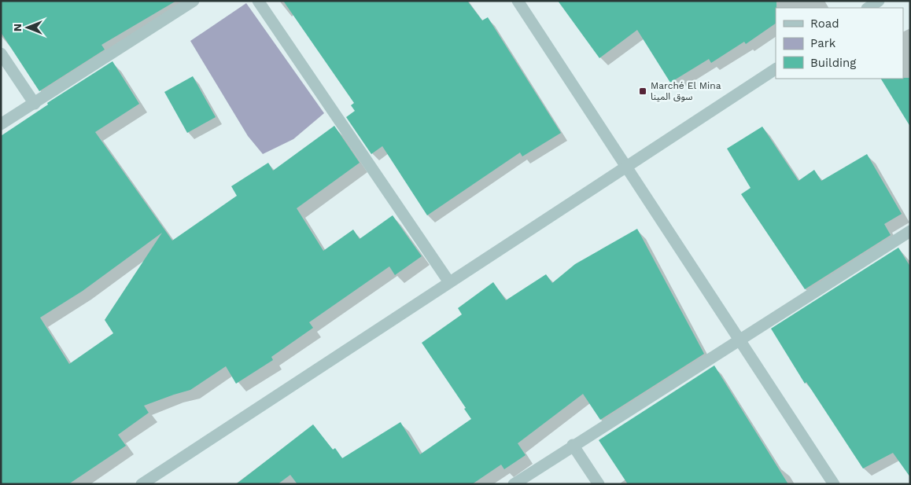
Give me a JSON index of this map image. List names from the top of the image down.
{
  "places": {
    "transit": ["Marché El Mina سوق المينا"]
  },
  "legend": ["Road", "Park", "Building"],
  "north": "left"
}
